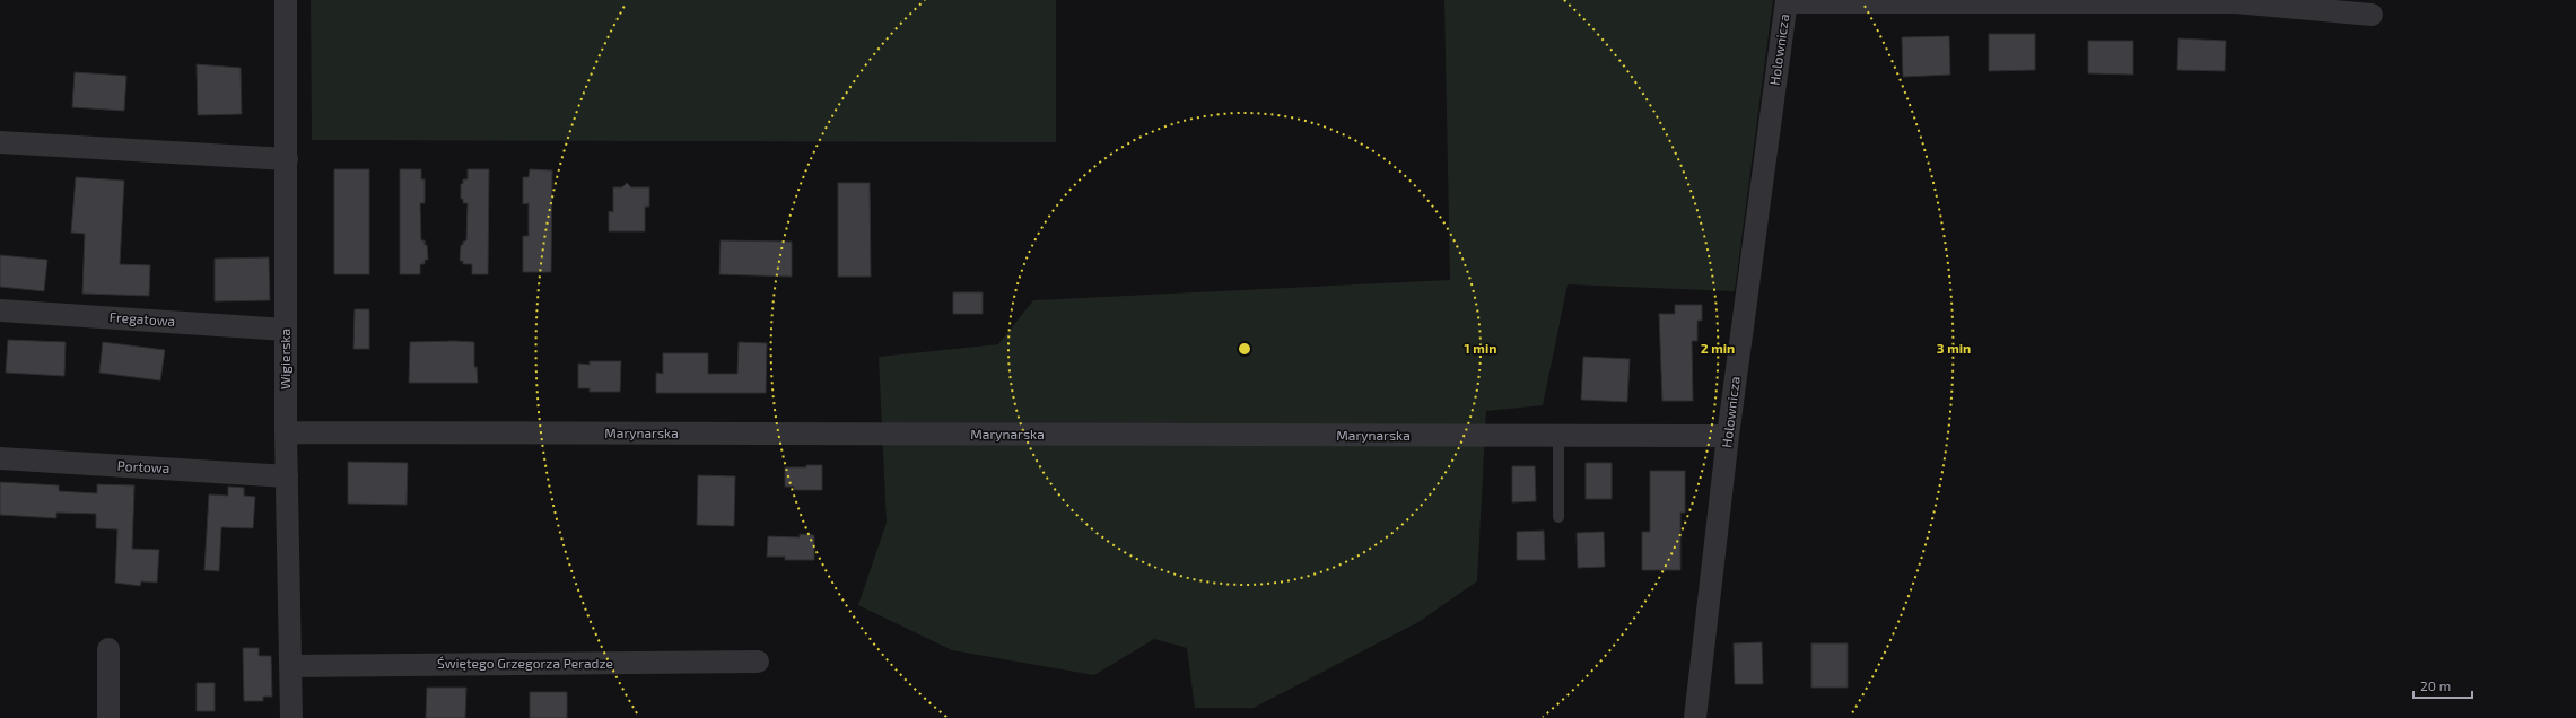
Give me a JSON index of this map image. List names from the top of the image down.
{
  "streets": {
    "street": [
      "Holownicza",
      "Fregatowa",
      "Wigierska",
      "Marynarska",
      "Portowa",
      "Świętego Grzegorza Peradze"
    ]
  },
  "crossings": [
    ["Holownicza", "Marynarska"],
    ["Fregatowa", "Wigierska"],
    ["Wigierska", "Marynarska"],
    ["Wigierska", "Portowa"],
    ["Wigierska", "Świętego Grzegorza Peradze"]
  ],
  "scale_bar": "20 m",
  "rings": ["1 min", "2 min", "3 min"]
}
